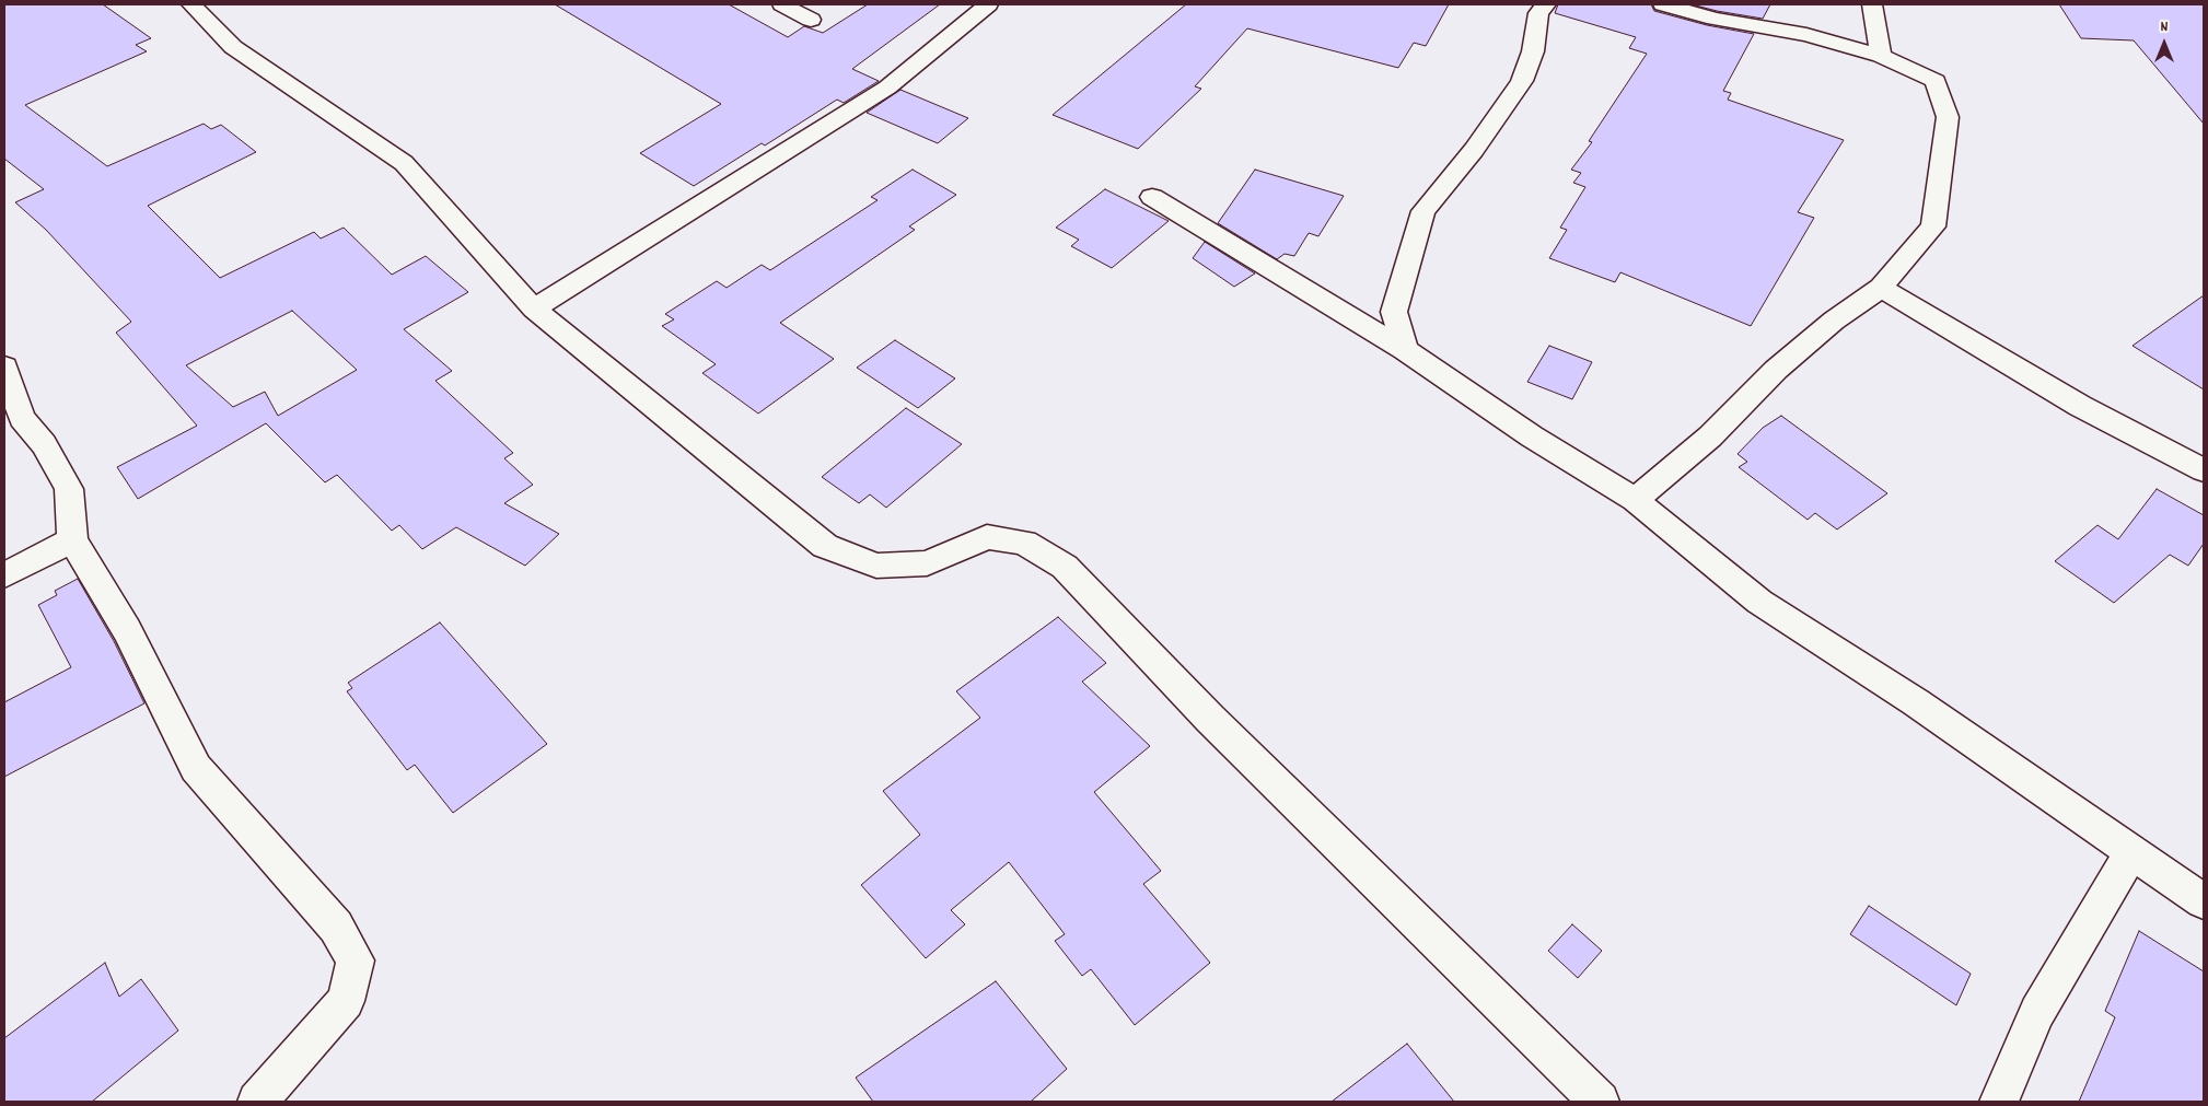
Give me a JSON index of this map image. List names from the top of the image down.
{
  "north": "top"
}
